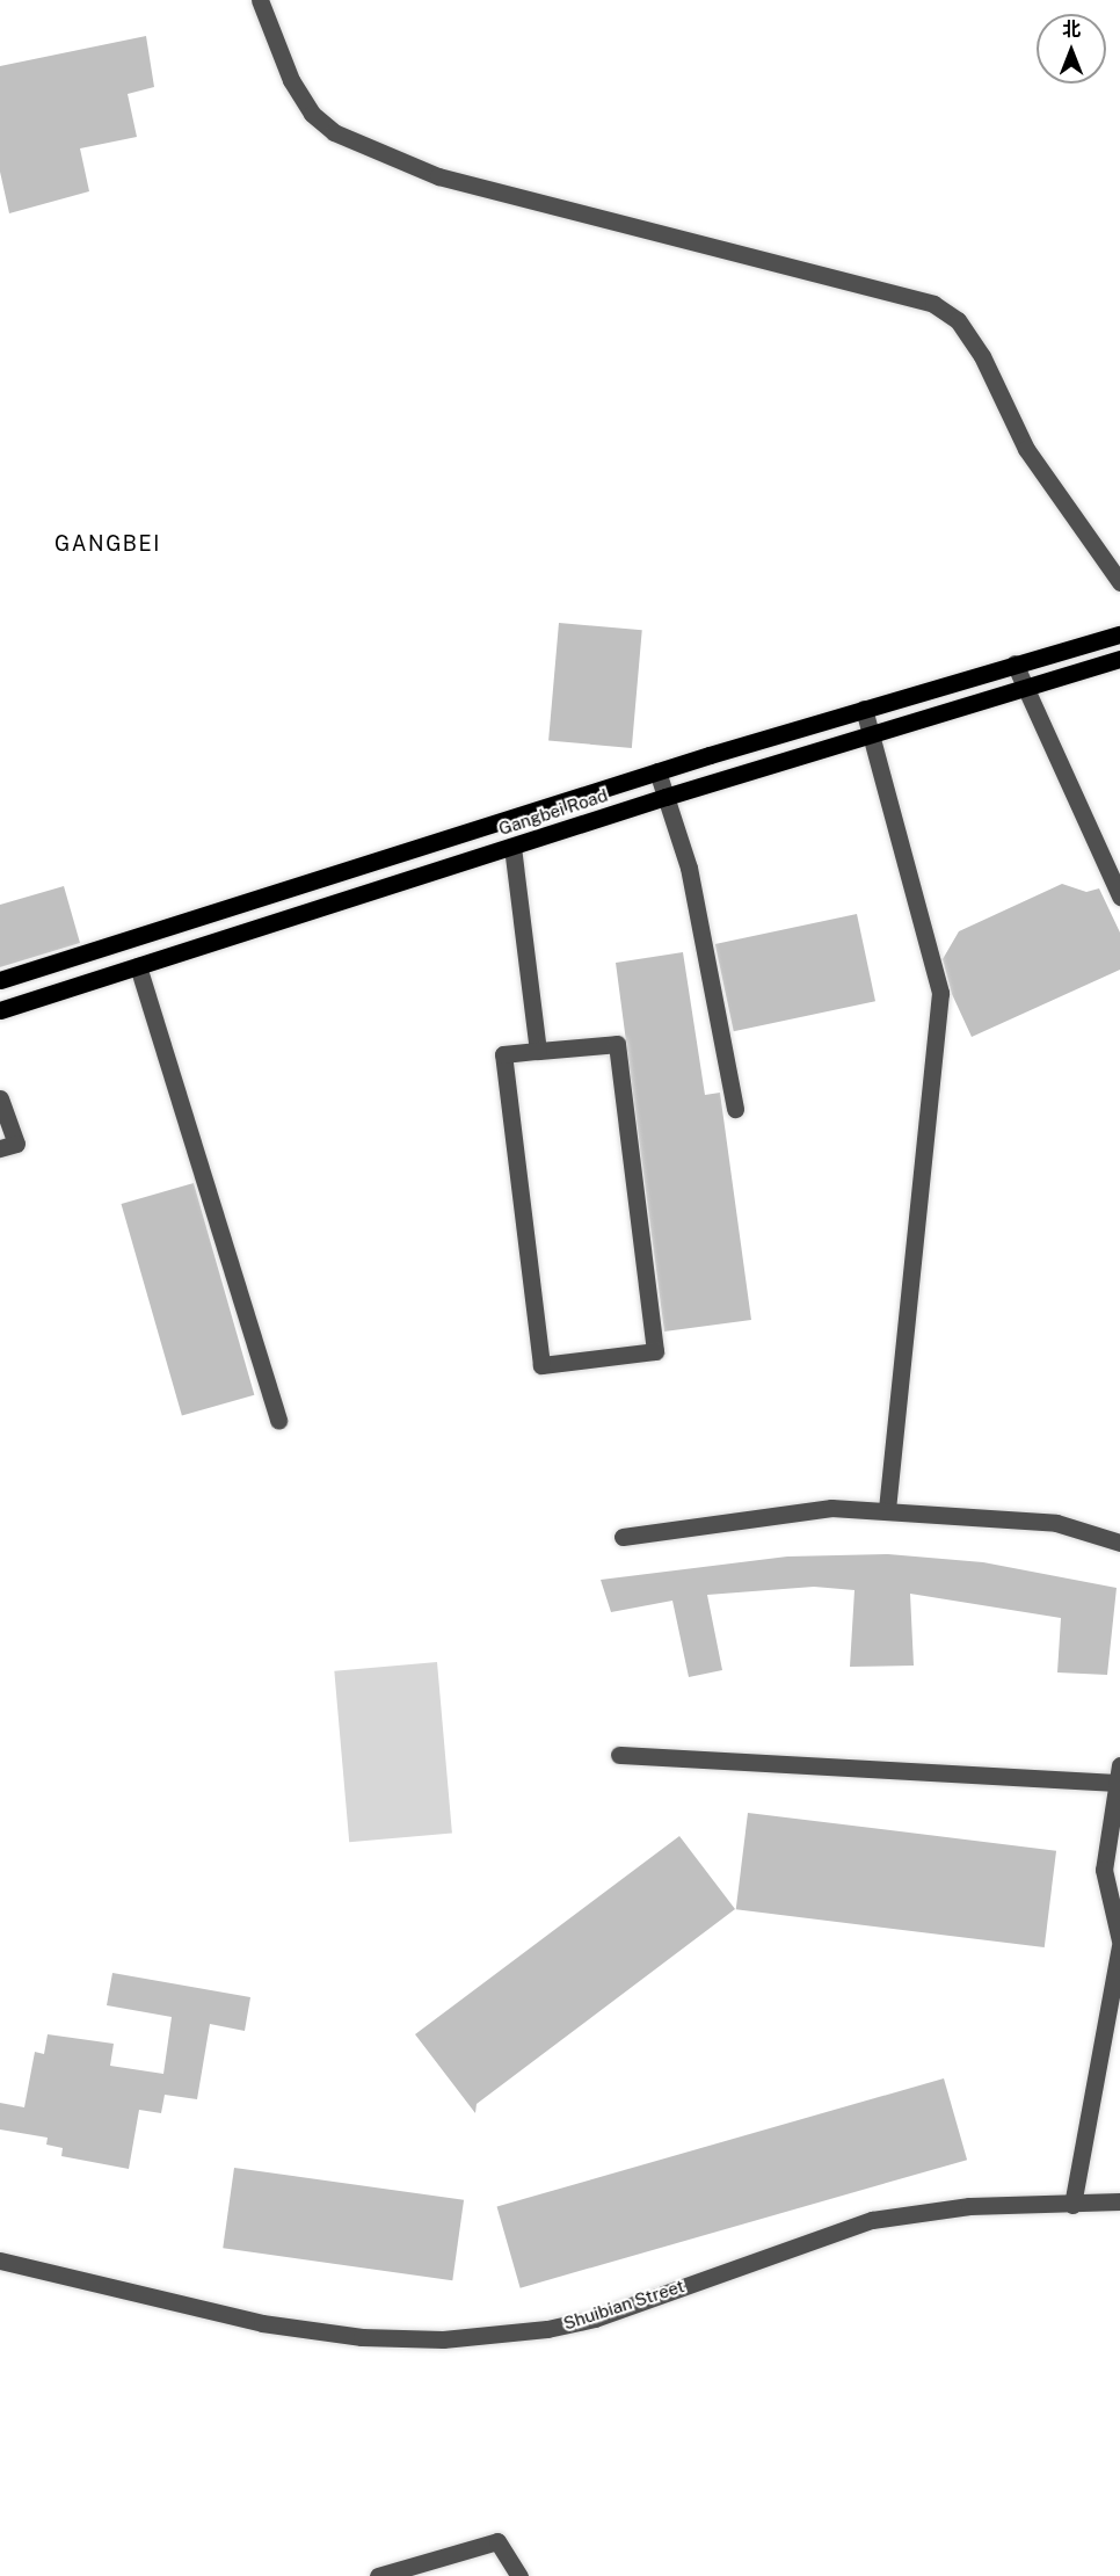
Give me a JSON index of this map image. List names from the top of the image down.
{
  "streets": {
    "main road": ["Gangbei Road"],
    "street": ["Shuibian Street"]
  },
  "districts": ["GANGBEI"],
  "north": "top"
}
